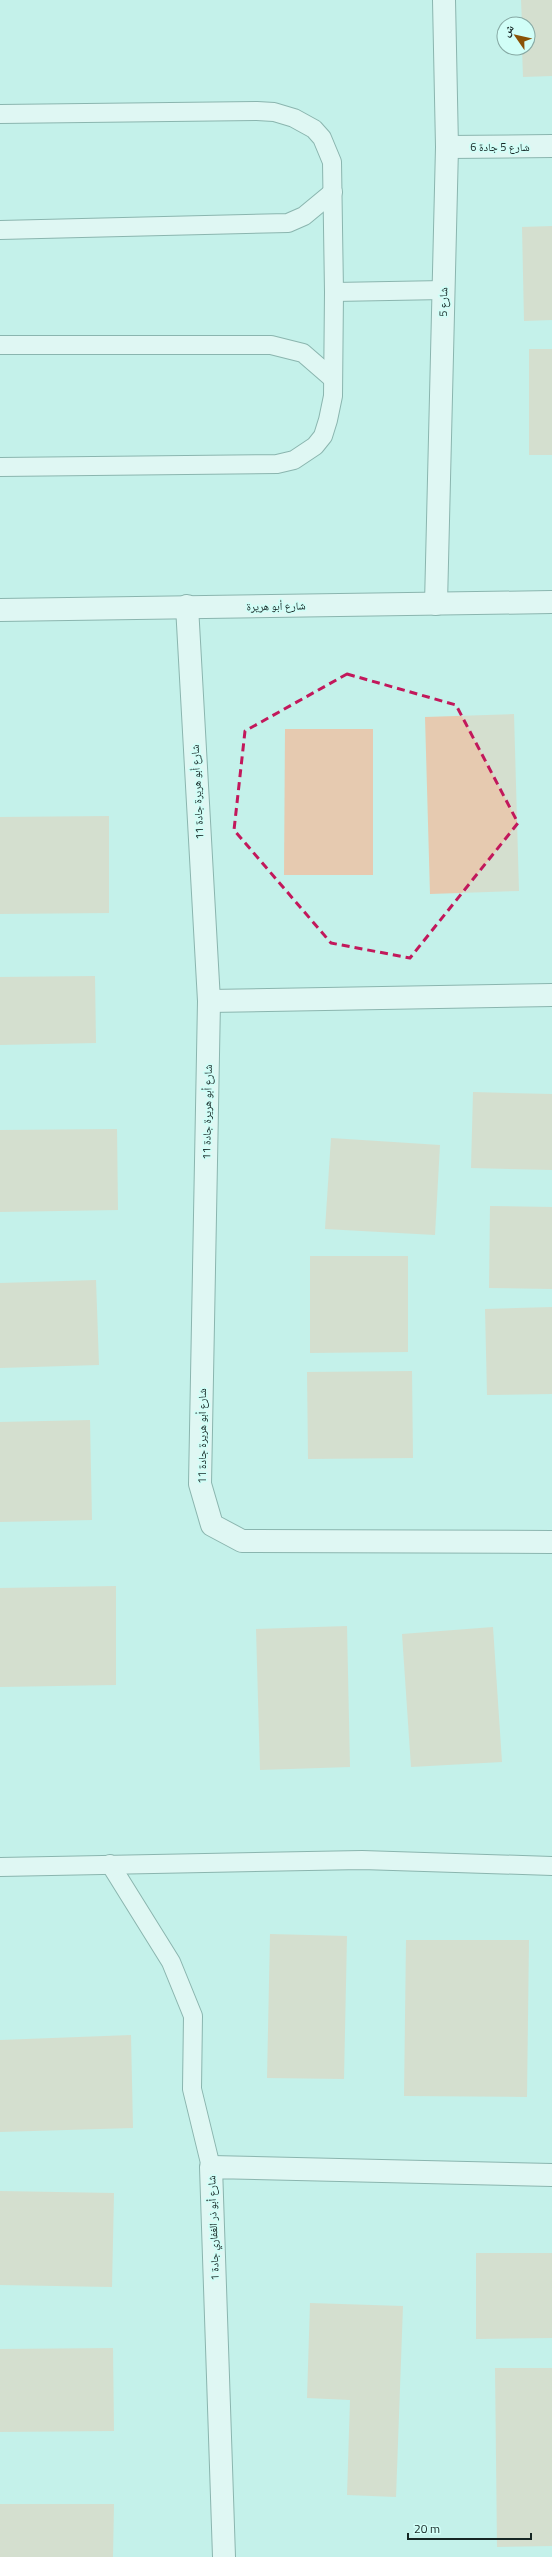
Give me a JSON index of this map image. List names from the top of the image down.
{
  "streets": {
    "street": [
      "شارع 5 جادة 6",
      "شارع 5",
      "شارع أبو هريرة",
      "شارع أبو هريرة جادة 11",
      "شارع أبو ذر الغفاري جادة 1"
    ]
  },
  "crossings": [
    ["شارع 5 جادة 6", "شارع 5"],
    ["شارع 5", "شارع أبو هريرة"],
    ["شارع أبو هريرة", "شارع أبو هريرة جادة 11"]
  ],
  "scale_bar": "20 m",
  "north": "top left"
}
